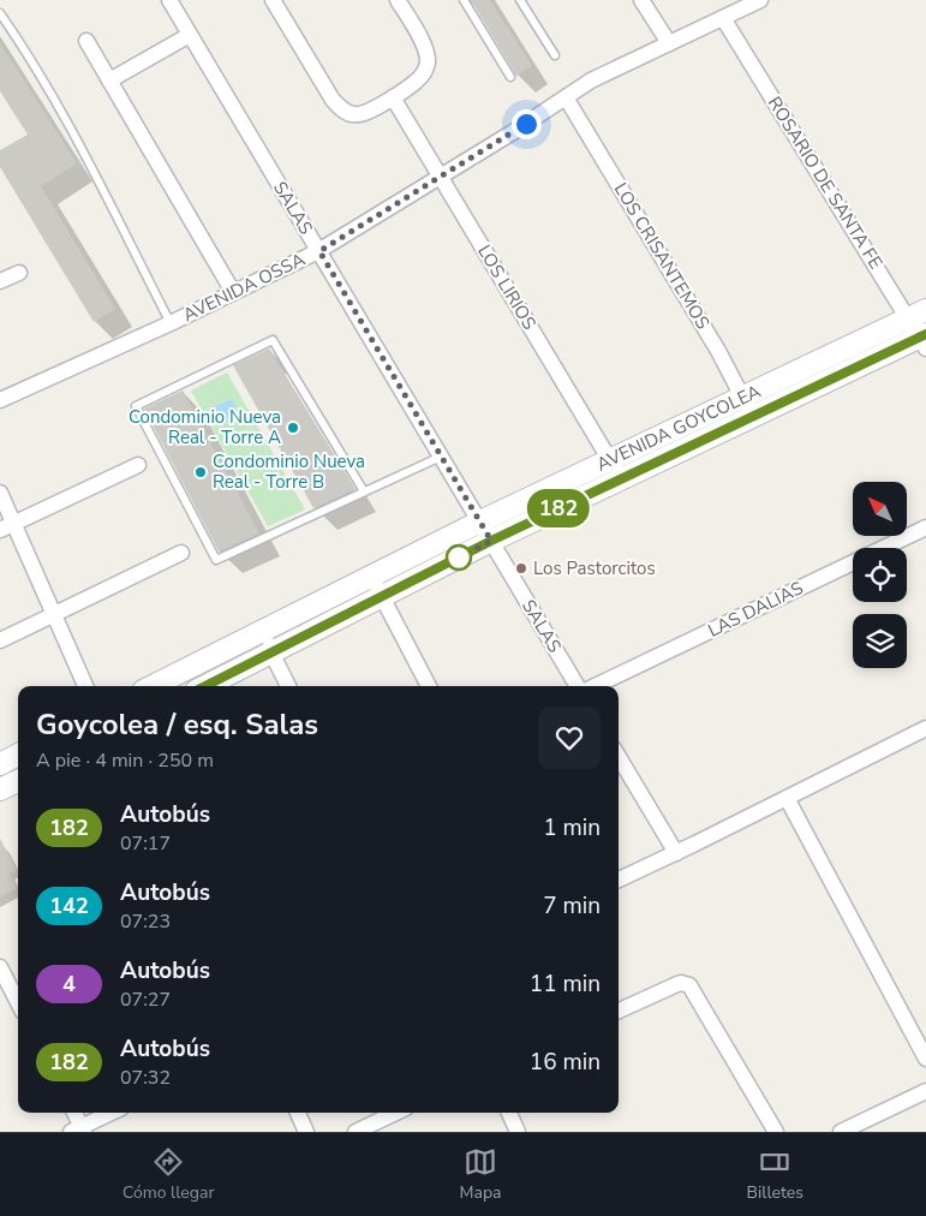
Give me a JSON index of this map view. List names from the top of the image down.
{
  "streets": {
    "street": [
      "ROSARIO DE SANTA FE",
      "SALAS",
      "LOS CRISANTEMOS",
      "AVENIDA OSSA",
      "LOS LIRIOS",
      "AVENIDA GOYCOLEA",
      "LAS DALIAS"
    ]
  },
  "crossings": [
    ["ROSARIO DE SANTA FE", "AVENIDA OSSA"],
    ["ROSARIO DE SANTA FE", "AVENIDA GOYCOLEA"],
    ["SALAS", "AVENIDA OSSA"],
    ["SALAS", "AVENIDA GOYCOLEA"],
    ["LOS CRISANTEMOS", "AVENIDA OSSA"],
    ["LOS CRISANTEMOS", "AVENIDA GOYCOLEA"],
    ["AVENIDA OSSA", "LOS LIRIOS"],
    ["LOS LIRIOS", "AVENIDA GOYCOLEA"]
  ],
  "places": ["Condominio Nueva Real - Torre A", "Condominio Nueva Real - Torre B", "Los Pastorcitos"],
  "lines": ["bus line 182"],
  "north": "top left",
  "page": {
    "on_map": "182",
    "heading": ["Goycolea / esq. Salas", "A pie · 4 min · 250 m"],
    "list": [
      {
        "mark": "182",
        "name": "Autobús",
        "note": "07:17",
        "value": "1 min"
      },
      {
        "mark": "142",
        "name": "Autobús",
        "note": "07:23",
        "value": "7 min"
      },
      {
        "mark": "4",
        "name": "Autobús",
        "note": "07:27",
        "value": "11 min"
      },
      {
        "mark": "182",
        "name": "Autobús",
        "note": "07:32",
        "value": "16 min"
      }
    ],
    "tabs": ["Cómo llegar", "Mapa", "Billetes"]
  }
}
